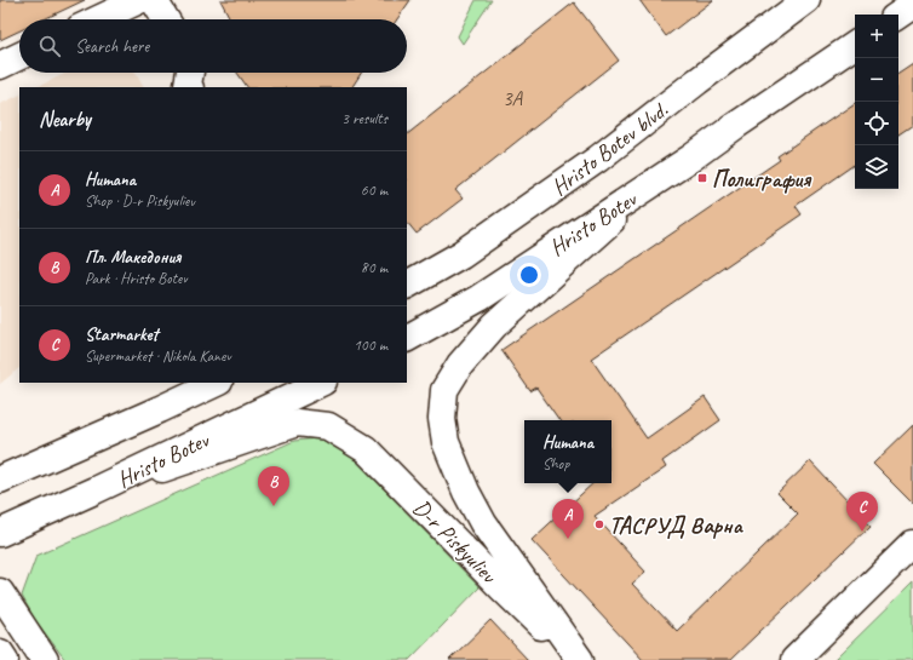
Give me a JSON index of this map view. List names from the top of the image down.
{
  "streets": {
    "main road": ["Hristo Botev blvd.", "Hristo Botev", "D-r Piskyuliev"]
  },
  "crossings": [
    ["Hristo Botev", "D-r Piskyuliev"]
  ],
  "places": {
    "transit": ["Полиграфия"],
    "other": ["ТАСРУД Варна"]
  },
  "house_numbers": ["3А"],
  "page": {
    "map_buttons": ["+", "−"],
    "search": "Search here",
    "heading": ["Nearby", "3 results"],
    "list": [
      {
        "mark": "A",
        "name": "Humana",
        "note": "Shop · D-r Piskyuliev",
        "value": "60 m"
      },
      {
        "mark": "B",
        "name": "Пл. Македония",
        "note": "Park · Hristo Botev",
        "value": "80 m"
      },
      {
        "mark": "C",
        "name": "Starmarket",
        "note": "Supermarket · Nikola Kanev",
        "value": "100 m"
      }
    ],
    "popup": ["Humana", "Shop"],
    "pins": ["B", "C", "A"]
  }
}
